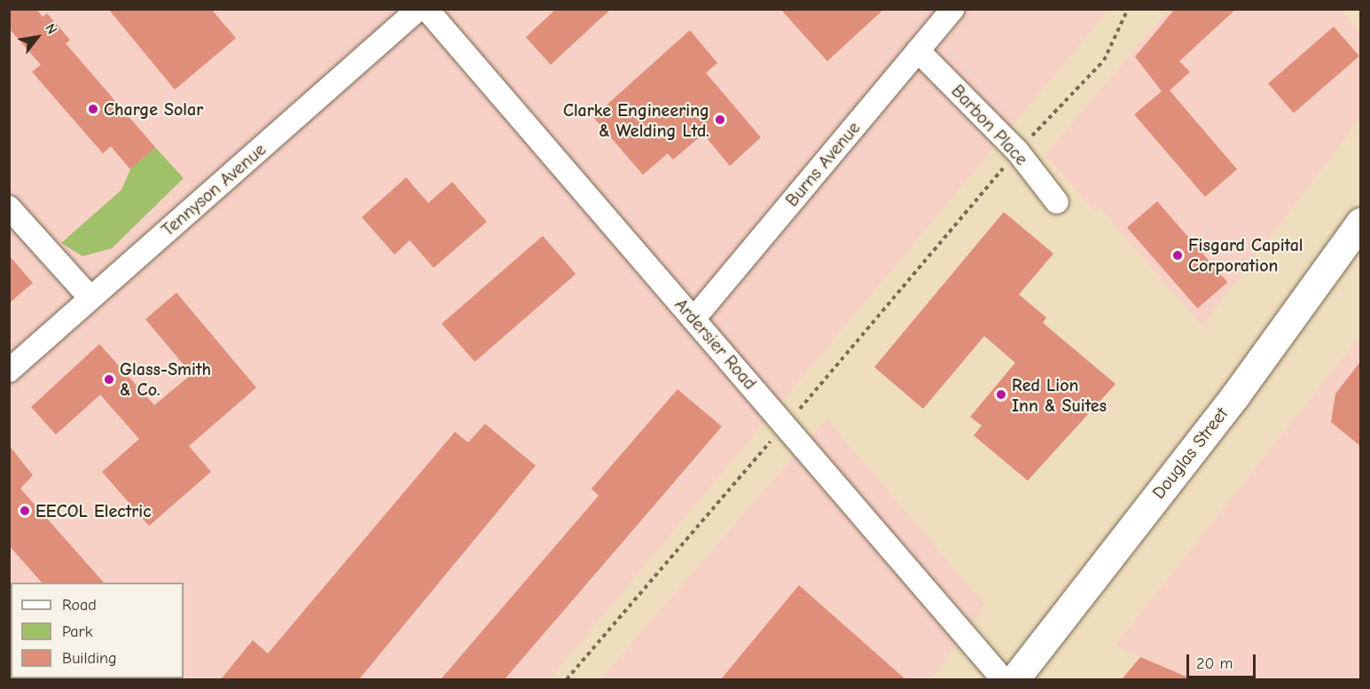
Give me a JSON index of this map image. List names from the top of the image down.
{
  "streets": {
    "highway": ["Douglas Street"],
    "street": [
      "Barbon Place",
      "Burns Avenue",
      "Tennyson Avenue",
      "Ardersier Road"
    ]
  },
  "crossings": [
    ["Barbon Place", "Burns Avenue"],
    ["Burns Avenue", "Ardersier Road"]
  ],
  "places": [
    "Charge Solar",
    "Clarke Engineering & Welding Ltd.",
    "Fisgard Capital Corporation",
    "Glass-Smith & Co.",
    "Red Lion Inn & Suites",
    "EECOL Electric"
  ],
  "legend": ["Road", "Park", "Building"],
  "scale_bar": "20 m",
  "north": "top right"
}
